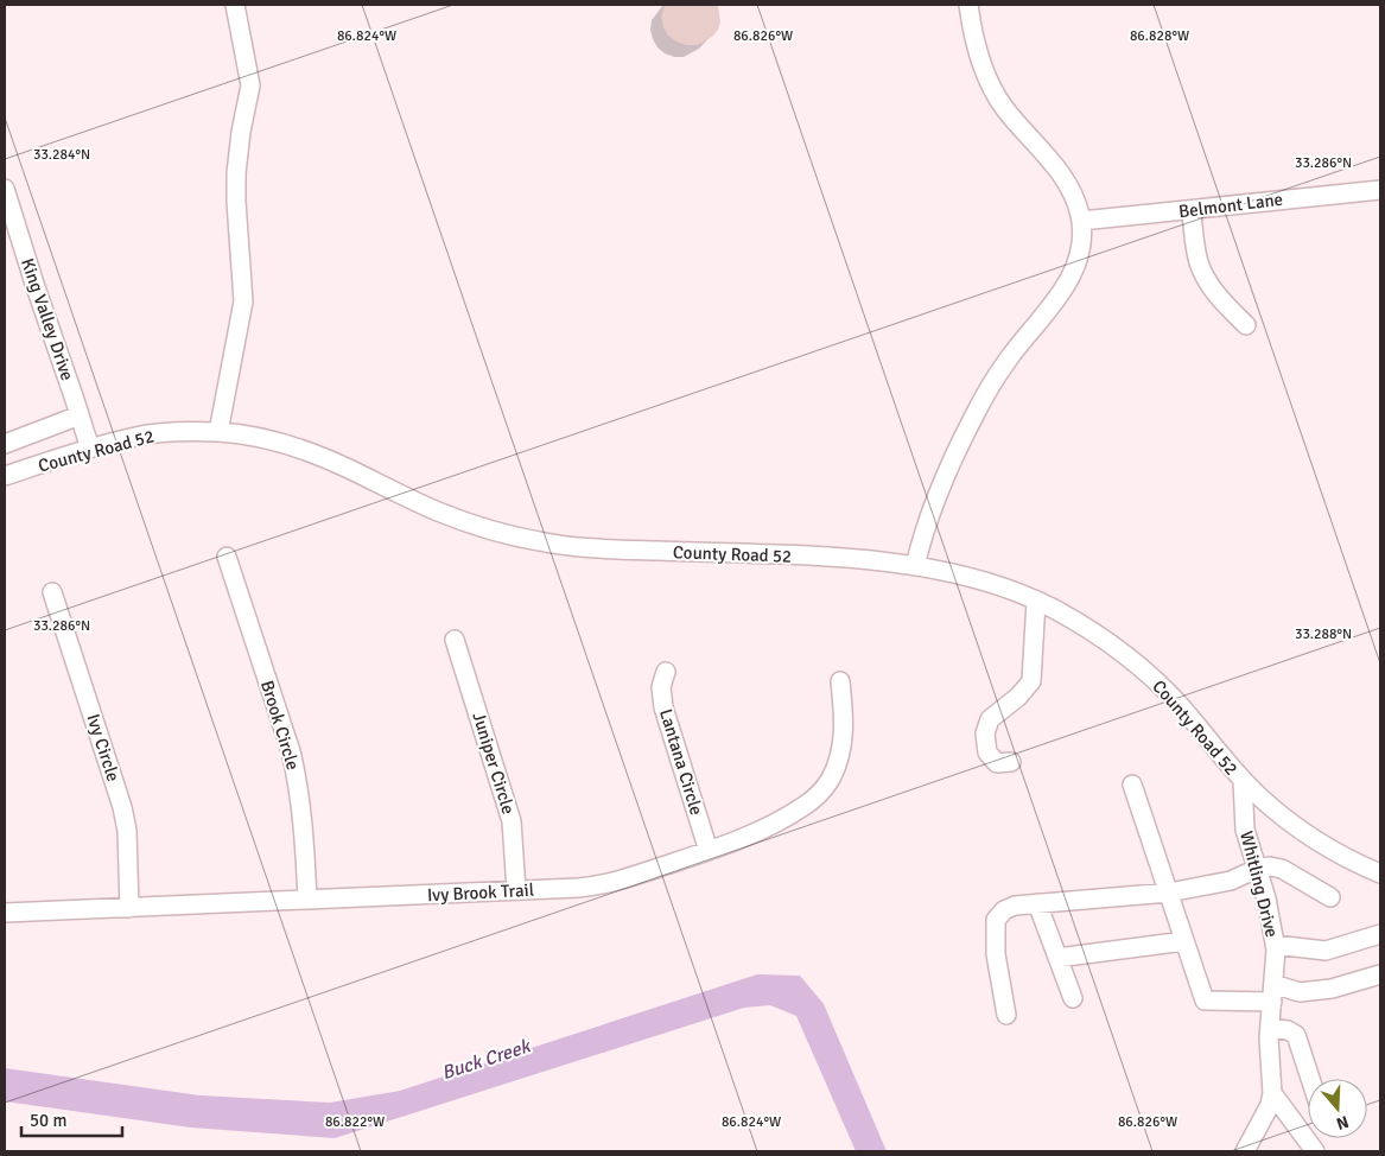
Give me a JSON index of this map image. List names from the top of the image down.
{
  "streets": {
    "street": [
      "Belmont Lane",
      "King Valley Drive",
      "County Road 52",
      "Brook Circle",
      "Ivy Circle",
      "Lantana Circle",
      "Juniper Circle",
      "Whitling Drive",
      "Ivy Brook Trail"
    ]
  },
  "crossings": [
    ["King Valley Drive", "County Road 52"],
    ["County Road 52", "Whitling Drive"],
    ["Brook Circle", "Ivy Brook Trail"],
    ["Ivy Circle", "Ivy Brook Trail"],
    ["Lantana Circle", "Ivy Brook Trail"],
    ["Juniper Circle", "Ivy Brook Trail"]
  ],
  "water": ["Buck Creek"],
  "scale_bar": "50 m",
  "north": "bottom",
  "coordinates": [
    "86.828°W",
    "86.824°W",
    "86.826°W",
    "33.284°N",
    "33.286°N",
    "33.288°N",
    "86.822°W"
  ]
}
